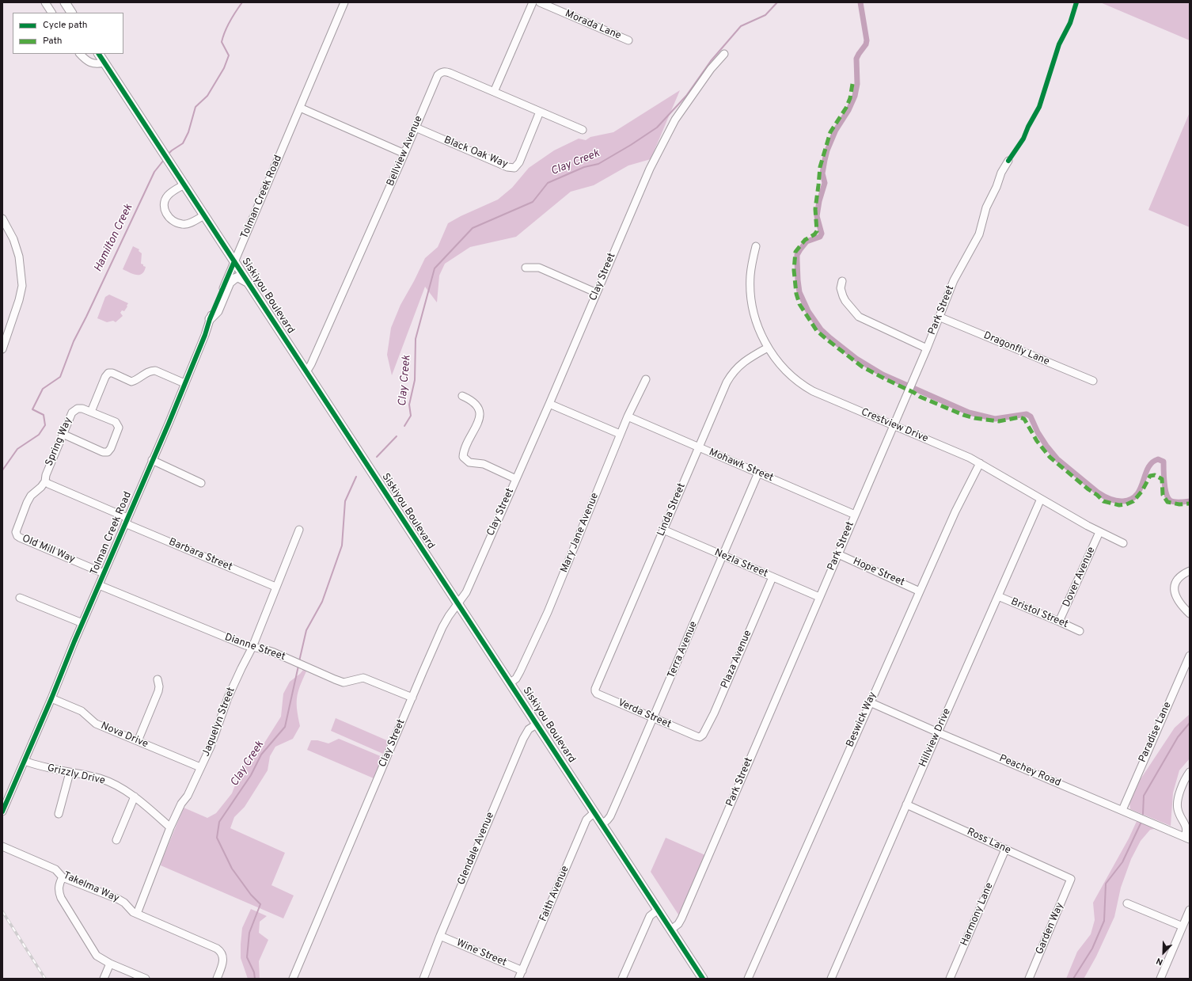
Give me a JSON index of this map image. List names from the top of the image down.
{
  "streets": {
    "main road": ["Siskiyou Boulevard"],
    "street": [
      "Morada Lane",
      "Bellview Avenue",
      "Black Oak Way",
      "Tolman Creek Road",
      "Clay Street",
      "Park Street",
      "Dragonfly Lane",
      "Crestview Drive",
      "Spring Way",
      "Mohawk Street",
      "Linda Street",
      "Mary Jane Avenue",
      "Old Mill Way",
      "Barbara Street",
      "Nezla Street",
      "Hope Street",
      "Dover Avenue",
      "Bristol Street",
      "Dianne Street",
      "Terra Avenue",
      "Plaza Avenue",
      "Verda Street",
      "Beswick Way",
      "Jaquelyn Street",
      "Paradise Lane",
      "Nova Drive",
      "Hillview Drive",
      "Peachey Road",
      "Grizzly Drive",
      "Ross Lane",
      "Glendale Avenue",
      "Takelma Way",
      "Faith Avenue",
      "Harmony Lane",
      "Garden Way",
      "Wine Street"
    ]
  },
  "crossings": [
    ["Bellview Avenue", "Black Oak Way"],
    ["Bellview Avenue", "Siskiyou Boulevard"],
    ["Tolman Creek Road", "Siskiyou Boulevard"],
    ["Tolman Creek Road", "Old Mill Way"],
    ["Tolman Creek Road", "Barbara Street"],
    ["Tolman Creek Road", "Dianne Street"],
    ["Tolman Creek Road", "Nova Drive"],
    ["Tolman Creek Road", "Grizzly Drive"],
    ["Clay Street", "Siskiyou Boulevard"],
    ["Clay Street", "Dianne Street"],
    ["Siskiyou Boulevard", "Park Street"],
    ["Siskiyou Boulevard", "Mary Jane Avenue"],
    ["Siskiyou Boulevard", "Terra Avenue"],
    ["Siskiyou Boulevard", "Glendale Avenue"],
    ["Siskiyou Boulevard", "Faith Avenue"],
    ["Park Street", "Dragonfly Lane"],
    ["Park Street", "Crestview Drive"],
    ["Park Street", "Mohawk Street"],
    ["Park Street", "Nezla Street"],
    ["Park Street", "Hope Street"],
    ["Crestview Drive", "Linda Street"],
    ["Crestview Drive", "Dover Avenue"],
    ["Crestview Drive", "Beswick Way"],
    ["Crestview Drive", "Hillview Drive"],
    ["Spring Way", "Old Mill Way"],
    ["Spring Way", "Barbara Street"],
    ["Mohawk Street", "Linda Street"],
    ["Mohawk Street", "Mary Jane Avenue"],
    ["Mohawk Street", "Terra Avenue"],
    ["Linda Street", "Nezla Street"],
    ["Linda Street", "Verda Street"],
    ["Old Mill Way", "Barbara Street"],
    ["Barbara Street", "Jaquelyn Street"],
    ["Nezla Street", "Terra Avenue"],
    ["Nezla Street", "Plaza Avenue"],
    ["Hope Street", "Beswick Way"],
    ["Dover Avenue", "Bristol Street"],
    ["Bristol Street", "Hillview Drive"],
    ["Dianne Street", "Jaquelyn Street"],
    ["Terra Avenue", "Verda Street"],
    ["Plaza Avenue", "Verda Street"],
    ["Beswick Way", "Peachey Road"],
    ["Jaquelyn Street", "Nova Drive"],
    ["Jaquelyn Street", "Grizzly Drive"],
    ["Jaquelyn Street", "Takelma Way"],
    ["Paradise Lane", "Peachey Road"],
    ["Hillview Drive", "Peachey Road"],
    ["Hillview Drive", "Ross Lane"],
    ["Ross Lane", "Harmony Lane"],
    ["Ross Lane", "Garden Way"],
    ["Glendale Avenue", "Wine Street"],
    ["Faith Avenue", "Wine Street"]
  ],
  "water": ["Clay Creek", "Hamilton Creek"],
  "legend": ["Cycle path", "Path"],
  "north": "bottom left"
}
